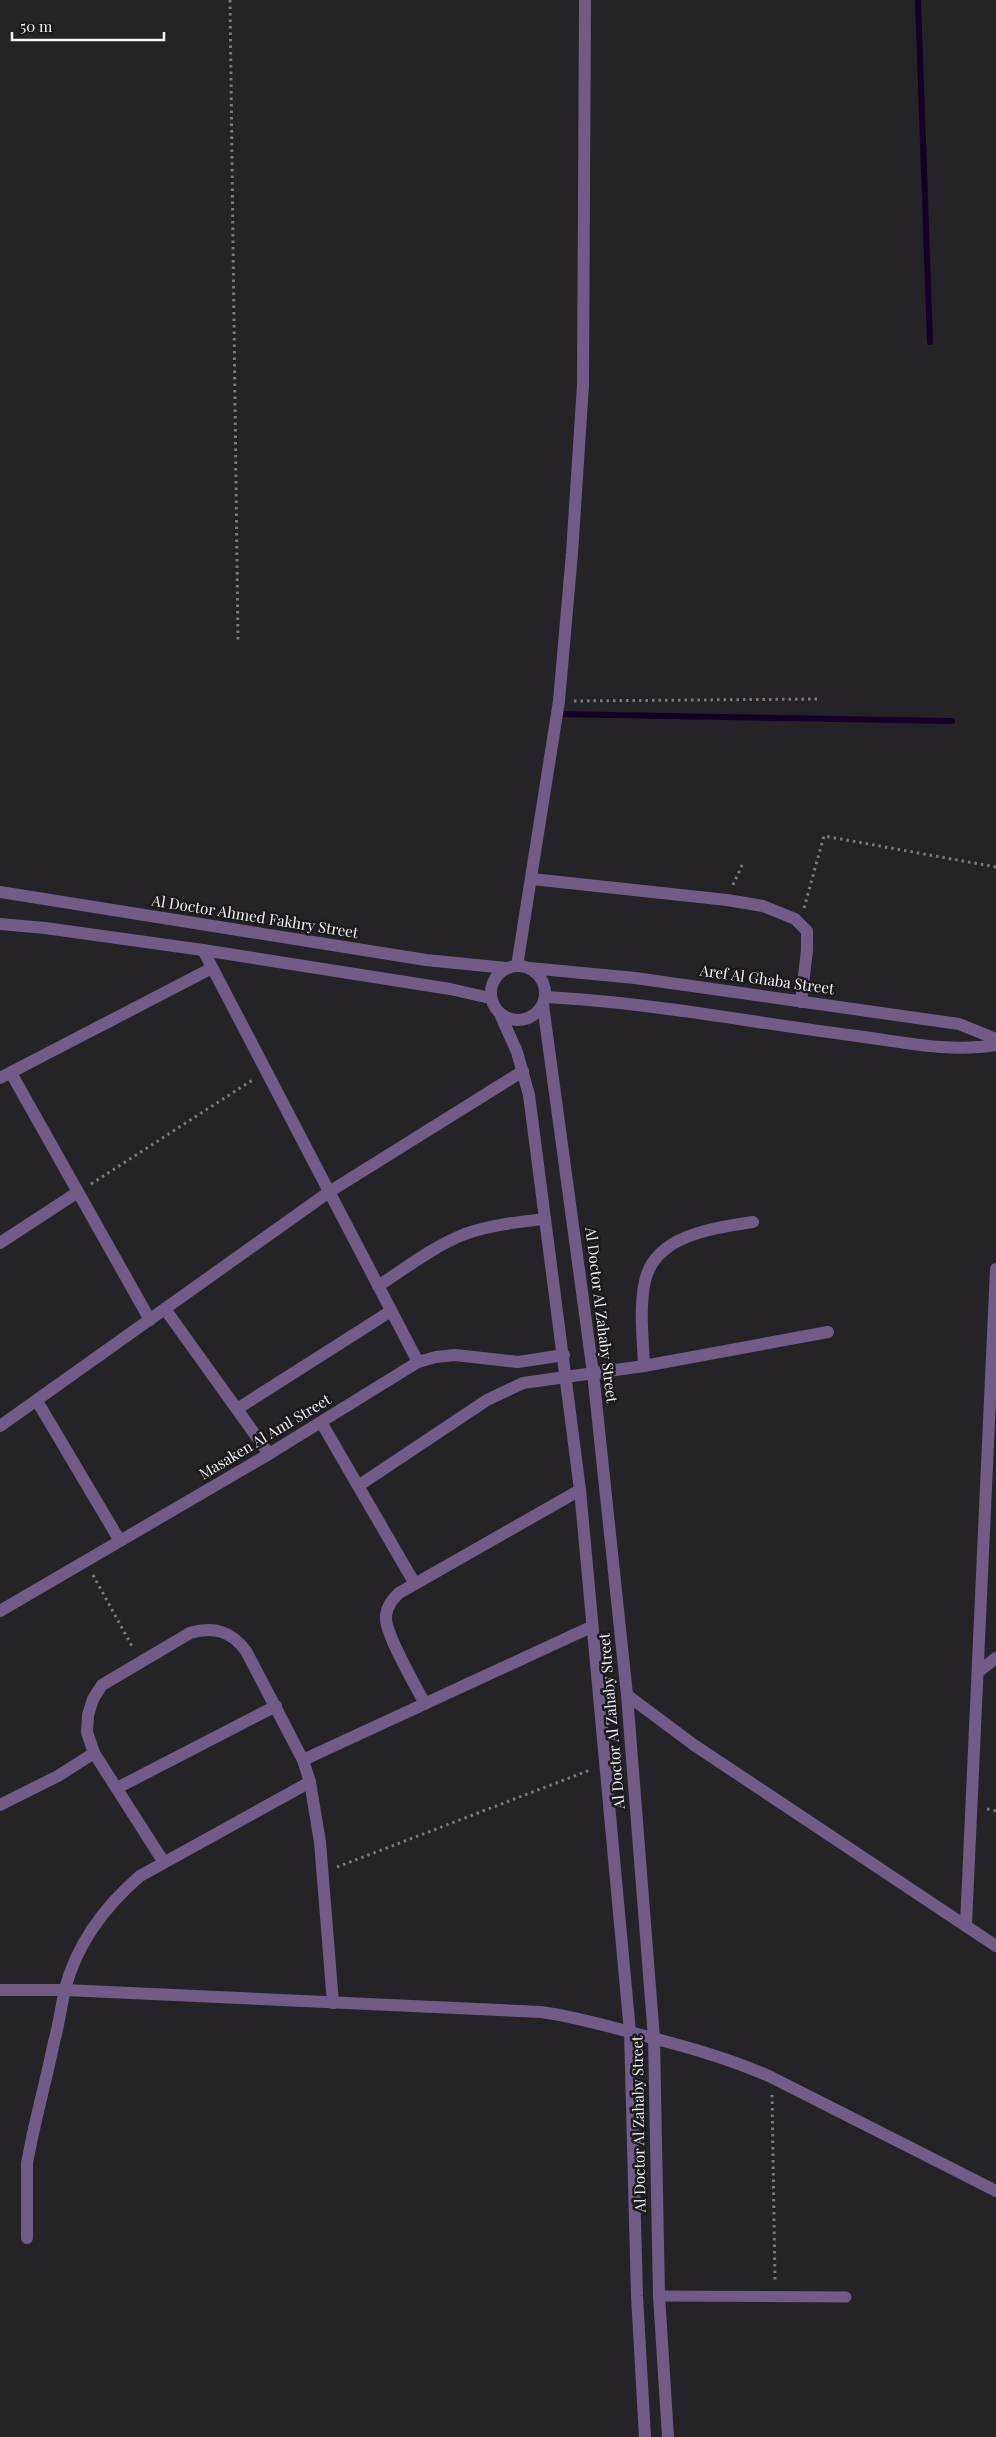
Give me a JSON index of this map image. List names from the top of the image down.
{
  "streets": {
    "street": [
      "Al Doctor Ahmed Fakhry Street",
      "Aref Al Ghaba Street",
      "Al Doctor Al Zahaby Street",
      "Masaken Al Aml Street"
    ]
  },
  "crossings": [
    ["Al Doctor Ahmed Fakhry Street", "Aref Al Ghaba Street"],
    ["Al Doctor Ahmed Fakhry Street", "Al Doctor Al Zahaby Street"],
    ["Aref Al Ghaba Street", "Al Doctor Al Zahaby Street"],
    ["Al Doctor Al Zahaby Street", "Masaken Al Aml Street"]
  ],
  "scale_bar": "50 m"
}
